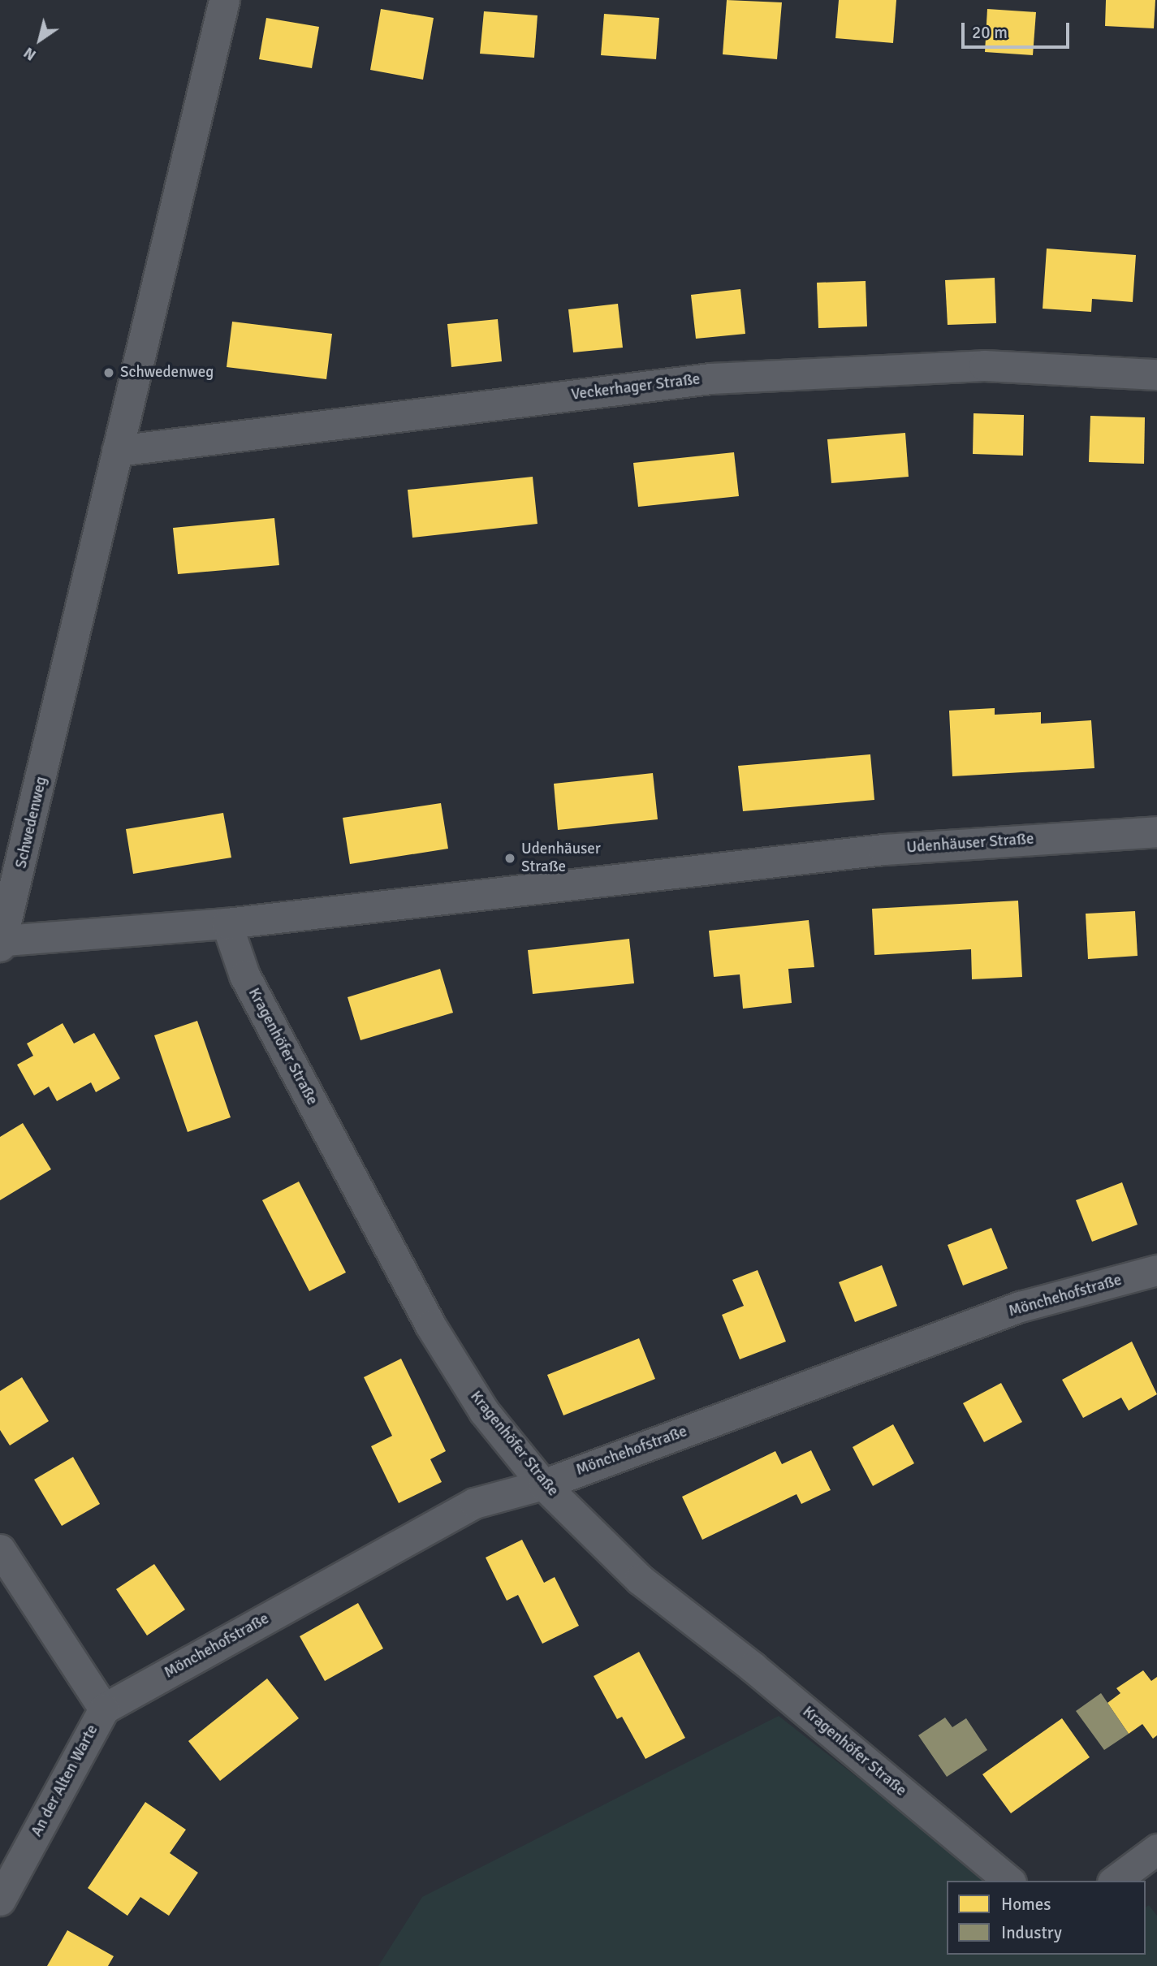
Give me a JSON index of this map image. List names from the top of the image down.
{
  "streets": {
    "street": [
      "Veckerhager Straße",
      "Schwedenweg",
      "Udenhäuser Straße",
      "Kragenhöfer Straße",
      "Mönchehofstraße",
      "An der Alten Warte"
    ]
  },
  "crossings": [
    ["Veckerhager Straße", "Schwedenweg"],
    ["Schwedenweg", "Udenhäuser Straße"],
    ["Udenhäuser Straße", "Kragenhöfer Straße"],
    ["Kragenhöfer Straße", "Mönchehofstraße"],
    ["Mönchehofstraße", "An der Alten Warte"]
  ],
  "places": ["Schwedenweg", "Udenhäuser Straße"],
  "legend": ["Homes", "Industry"],
  "scale_bar": "20 m",
  "north": "bottom left"
}
